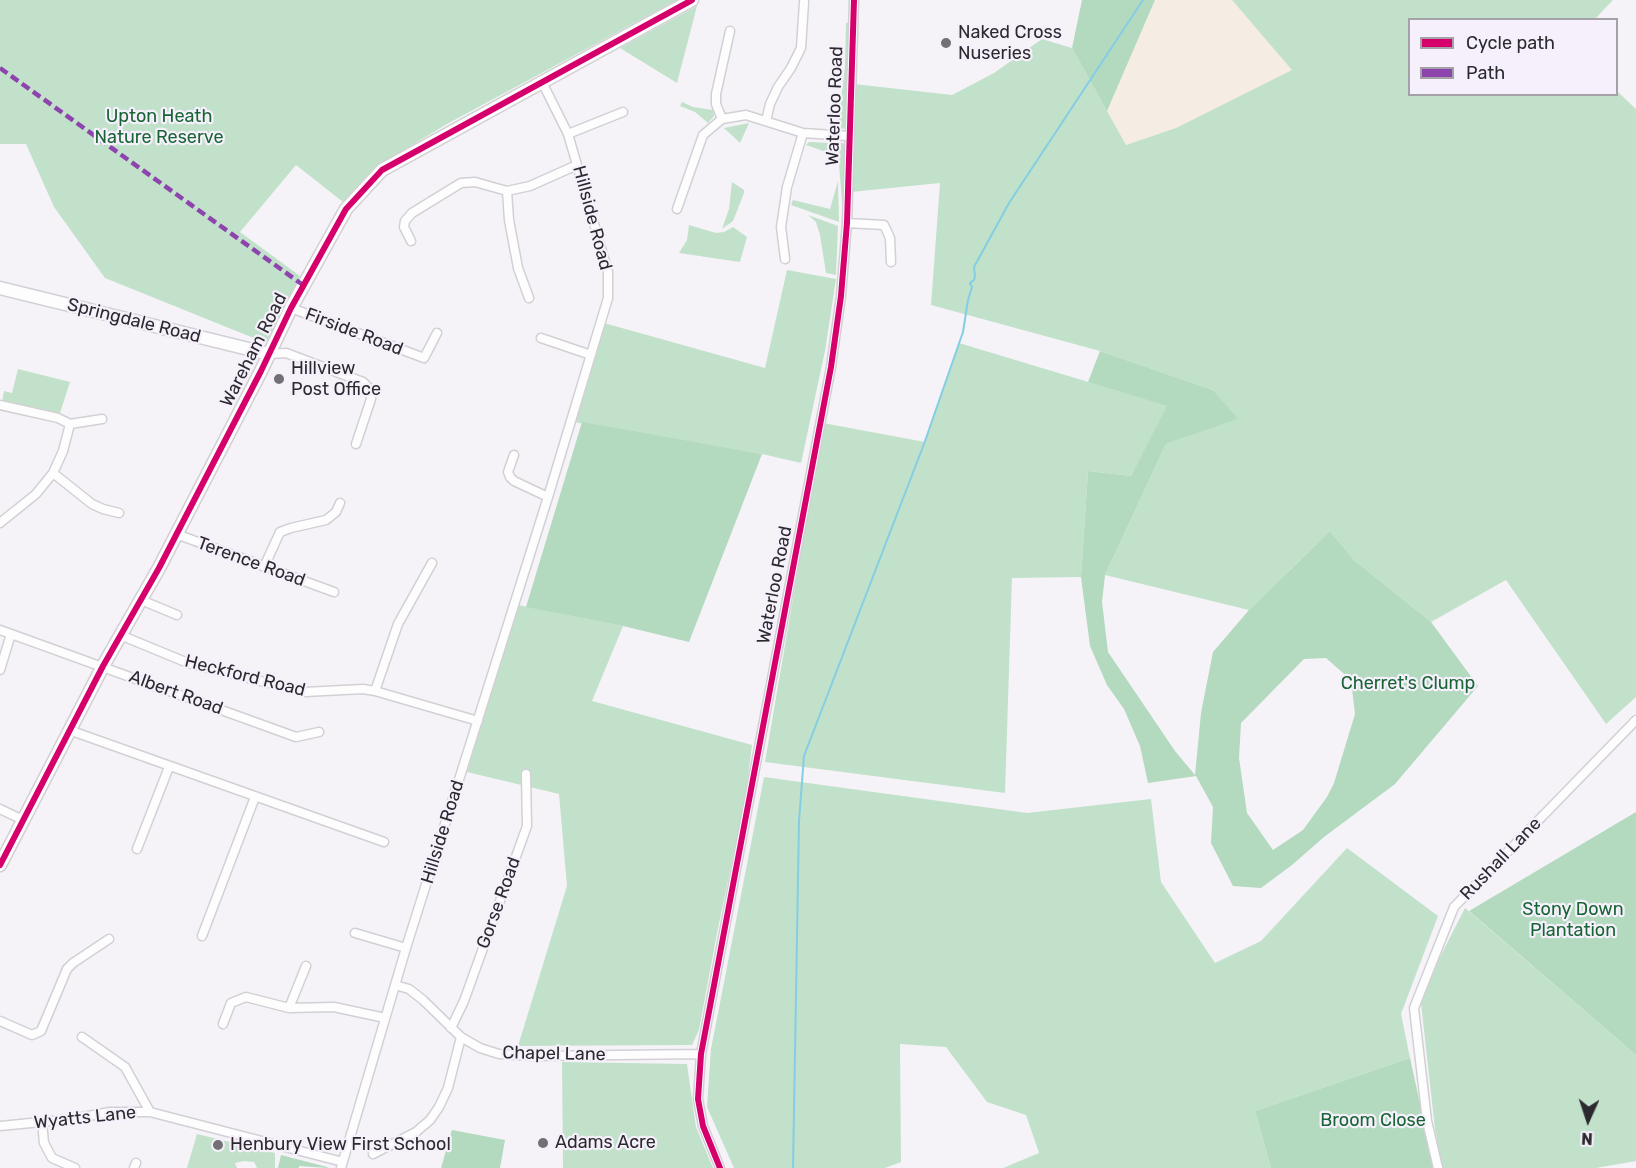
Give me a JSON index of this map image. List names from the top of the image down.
{
  "streets": {
    "street": [
      "Waterloo Road",
      "Hillside Road",
      "Springdale Road",
      "Firside Road",
      "Wareham Road",
      "Terence Road",
      "Heckford Road",
      "Albert Road",
      "Rushall Lane",
      "Gorse Road",
      "Chapel Lane",
      "Wyatts Lane"
    ]
  },
  "crossings": [
    ["Waterloo Road", "Chapel Lane"],
    ["Hillside Road", "Wareham Road"],
    ["Hillside Road", "Heckford Road"],
    ["Hillside Road", "Chapel Lane"],
    ["Hillside Road", "Wyatts Lane"],
    ["Springdale Road", "Wareham Road"],
    ["Firside Road", "Wareham Road"],
    ["Wareham Road", "Terence Road"],
    ["Wareham Road", "Heckford Road"],
    ["Wareham Road", "Albert Road"],
    ["Gorse Road", "Chapel Lane"]
  ],
  "parks": [
    "Upton Heath Nature Reserve",
    "Cherret's Clump",
    "Stony Down Plantation",
    "Broom Close"
  ],
  "places": [
    "Naked Cross Nuseries",
    "Hillview Post Office",
    "Adams Acre",
    "Henbury View First School"
  ],
  "legend": ["Cycle path", "Path"],
  "north": "bottom"
}
